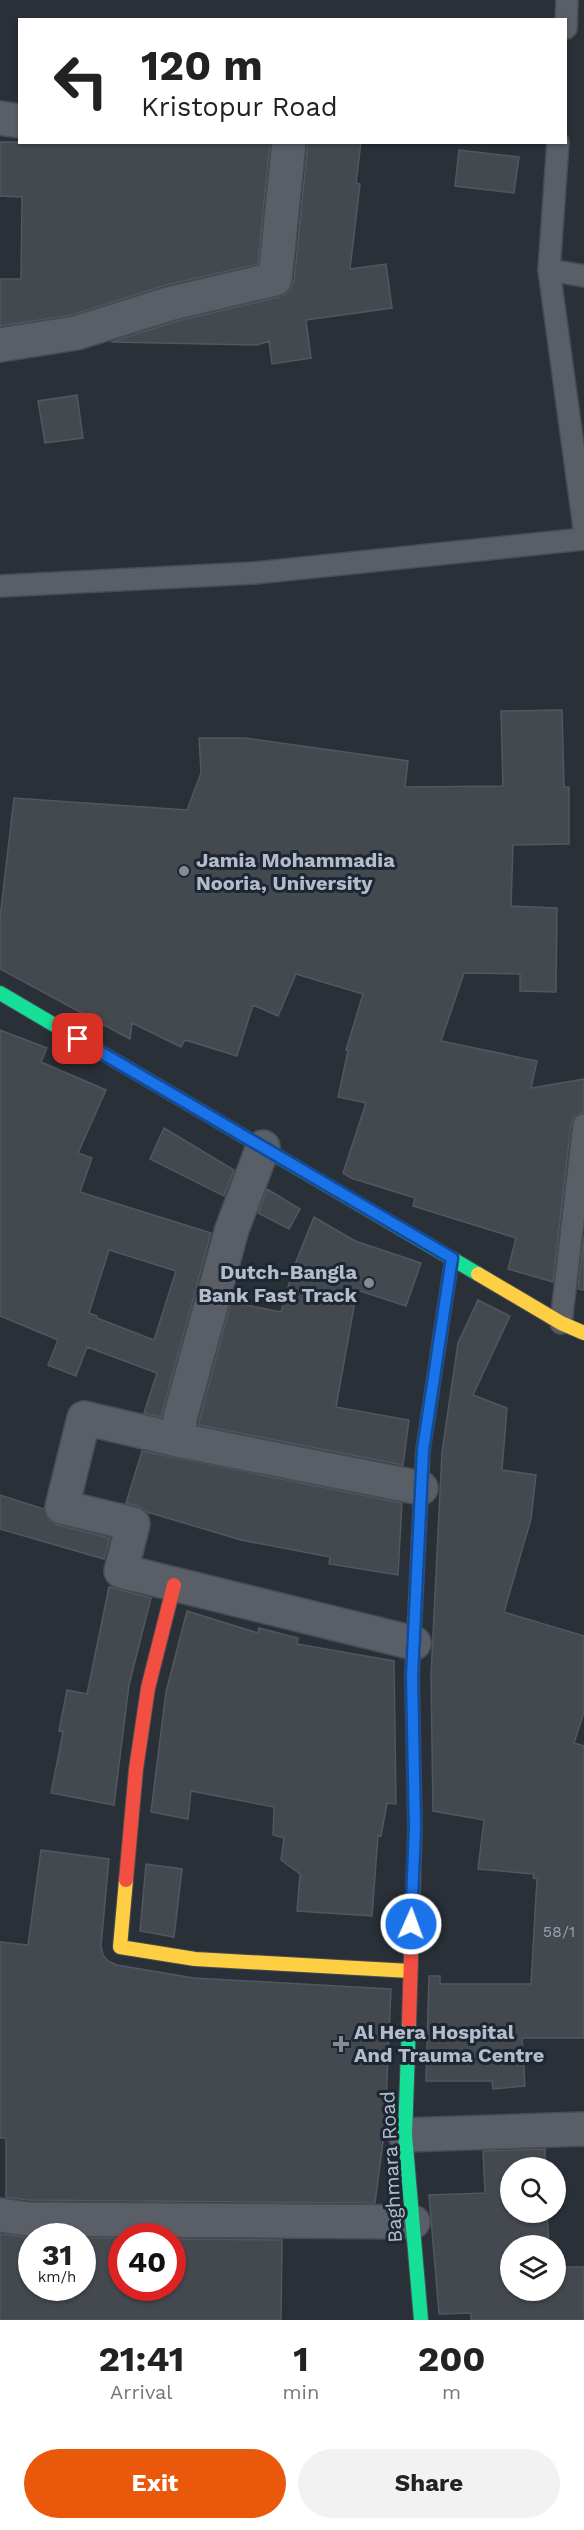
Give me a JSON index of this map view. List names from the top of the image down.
{
  "streets": {
    "street": ["Baghmara Road"]
  },
  "places": {
    "other": ["Jamia Mohammadia Nooria, University", "Dutch-Bangla Bank Fast Track"],
    "health": ["Al Hera Hospital And Trauma Centre"]
  },
  "house_numbers": ["58/1"],
  "page": {
    "turn": ["120 m", "Kristopur Road"],
    "speed": "31 km/h",
    "limit": "40",
    "eta": [
      "21:41",
      "Arrival",
      "1",
      "min",
      "200",
      "m"
    ],
    "buttons": ["Exit", "Share"]
  }
}
